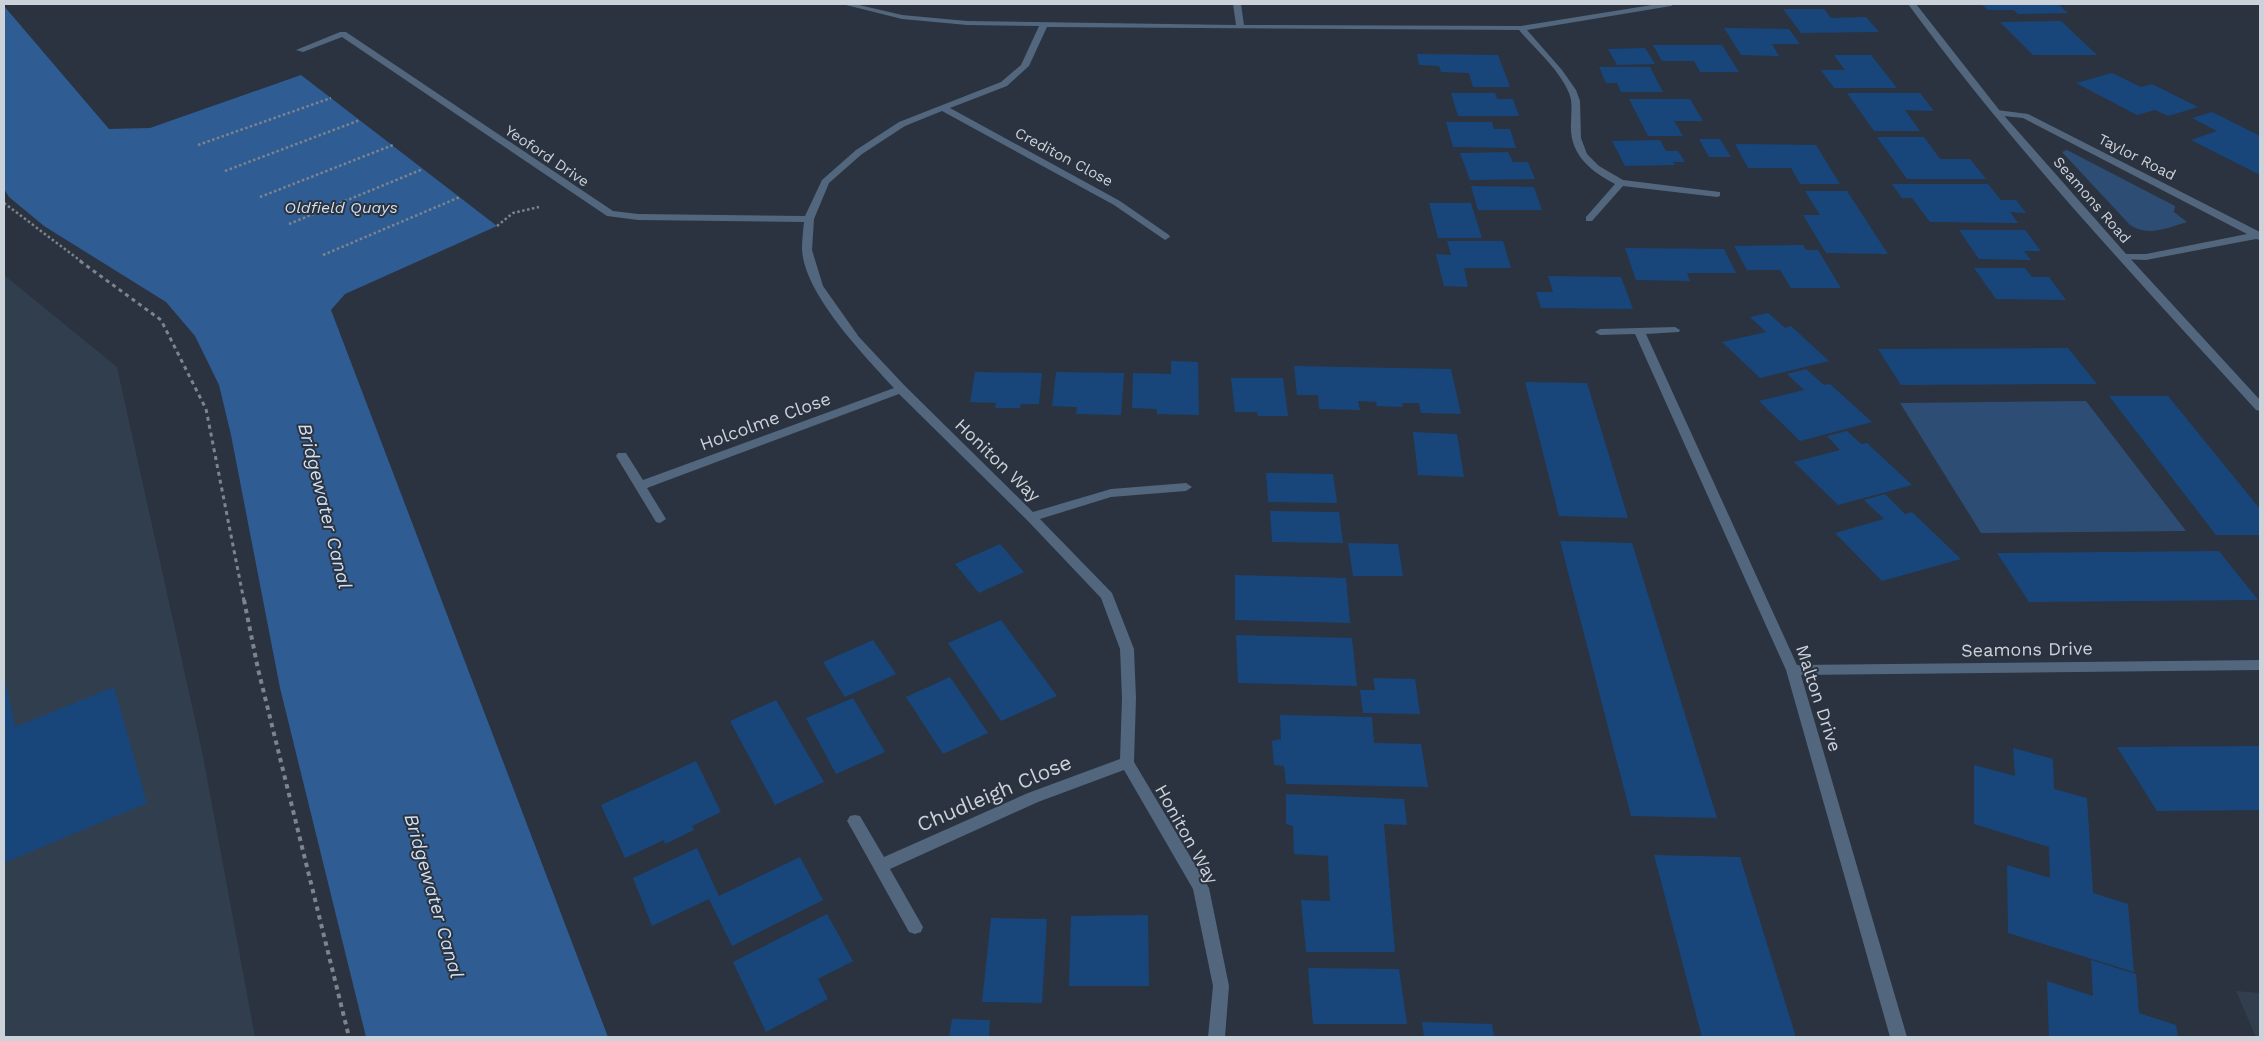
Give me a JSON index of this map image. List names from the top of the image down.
{
  "streets": {
    "street": [
      "Yeoford Drive",
      "Crediton Close",
      "Taylor Road",
      "Seamons Road",
      "Holcolme Close",
      "Honiton Way",
      "Seamons Drive",
      "Malton Drive",
      "Chudleigh Close"
    ]
  },
  "crossings": [
    ["Yeoford Drive", "Honiton Way"],
    ["Crediton Close", "Honiton Way"],
    ["Taylor Road", "Seamons Road"],
    ["Holcolme Close", "Honiton Way"],
    ["Honiton Way", "Chudleigh Close"],
    ["Seamons Drive", "Malton Drive"]
  ],
  "water": ["Oldfield Quays", "Bridgewater Canal"]
}
